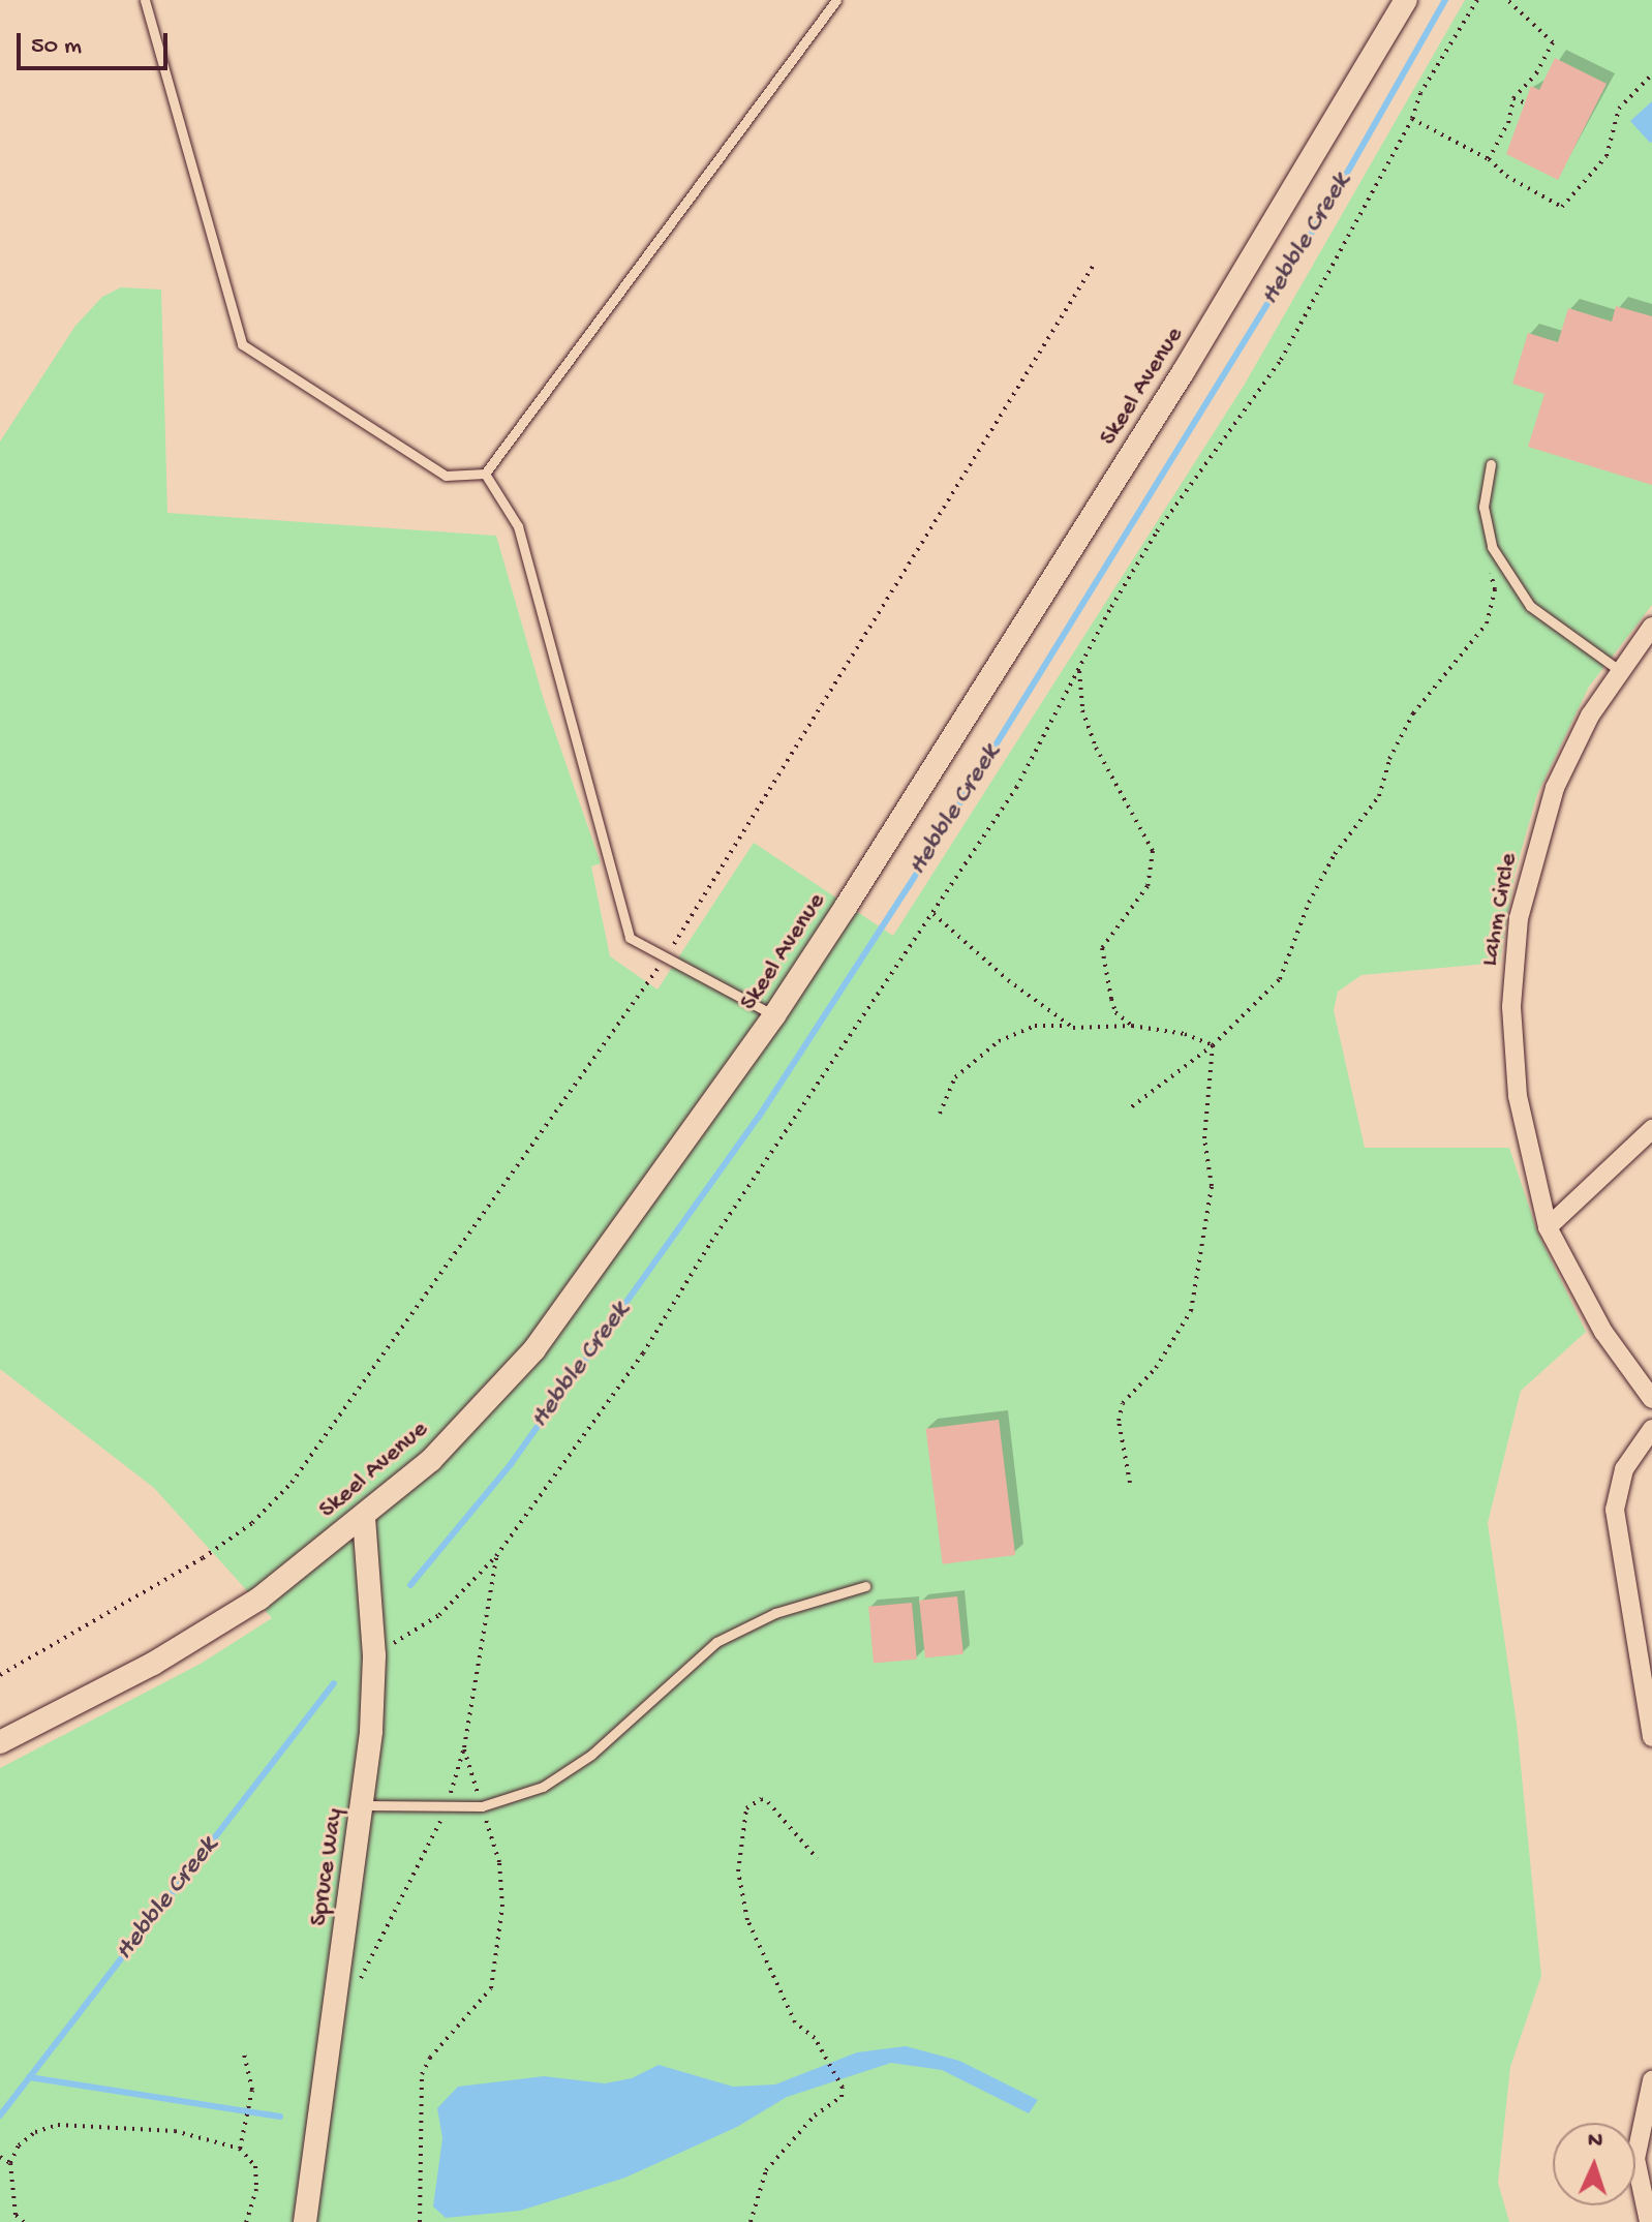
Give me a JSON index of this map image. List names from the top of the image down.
{
  "streets": {
    "street": ["Skeel Avenue", "Lahm Circle", "Spruce Way"]
  },
  "crossings": [
    ["Skeel Avenue", "Spruce Way"]
  ],
  "water": ["Hebble Creek"],
  "scale_bar": "50 m",
  "north": "top"
}
